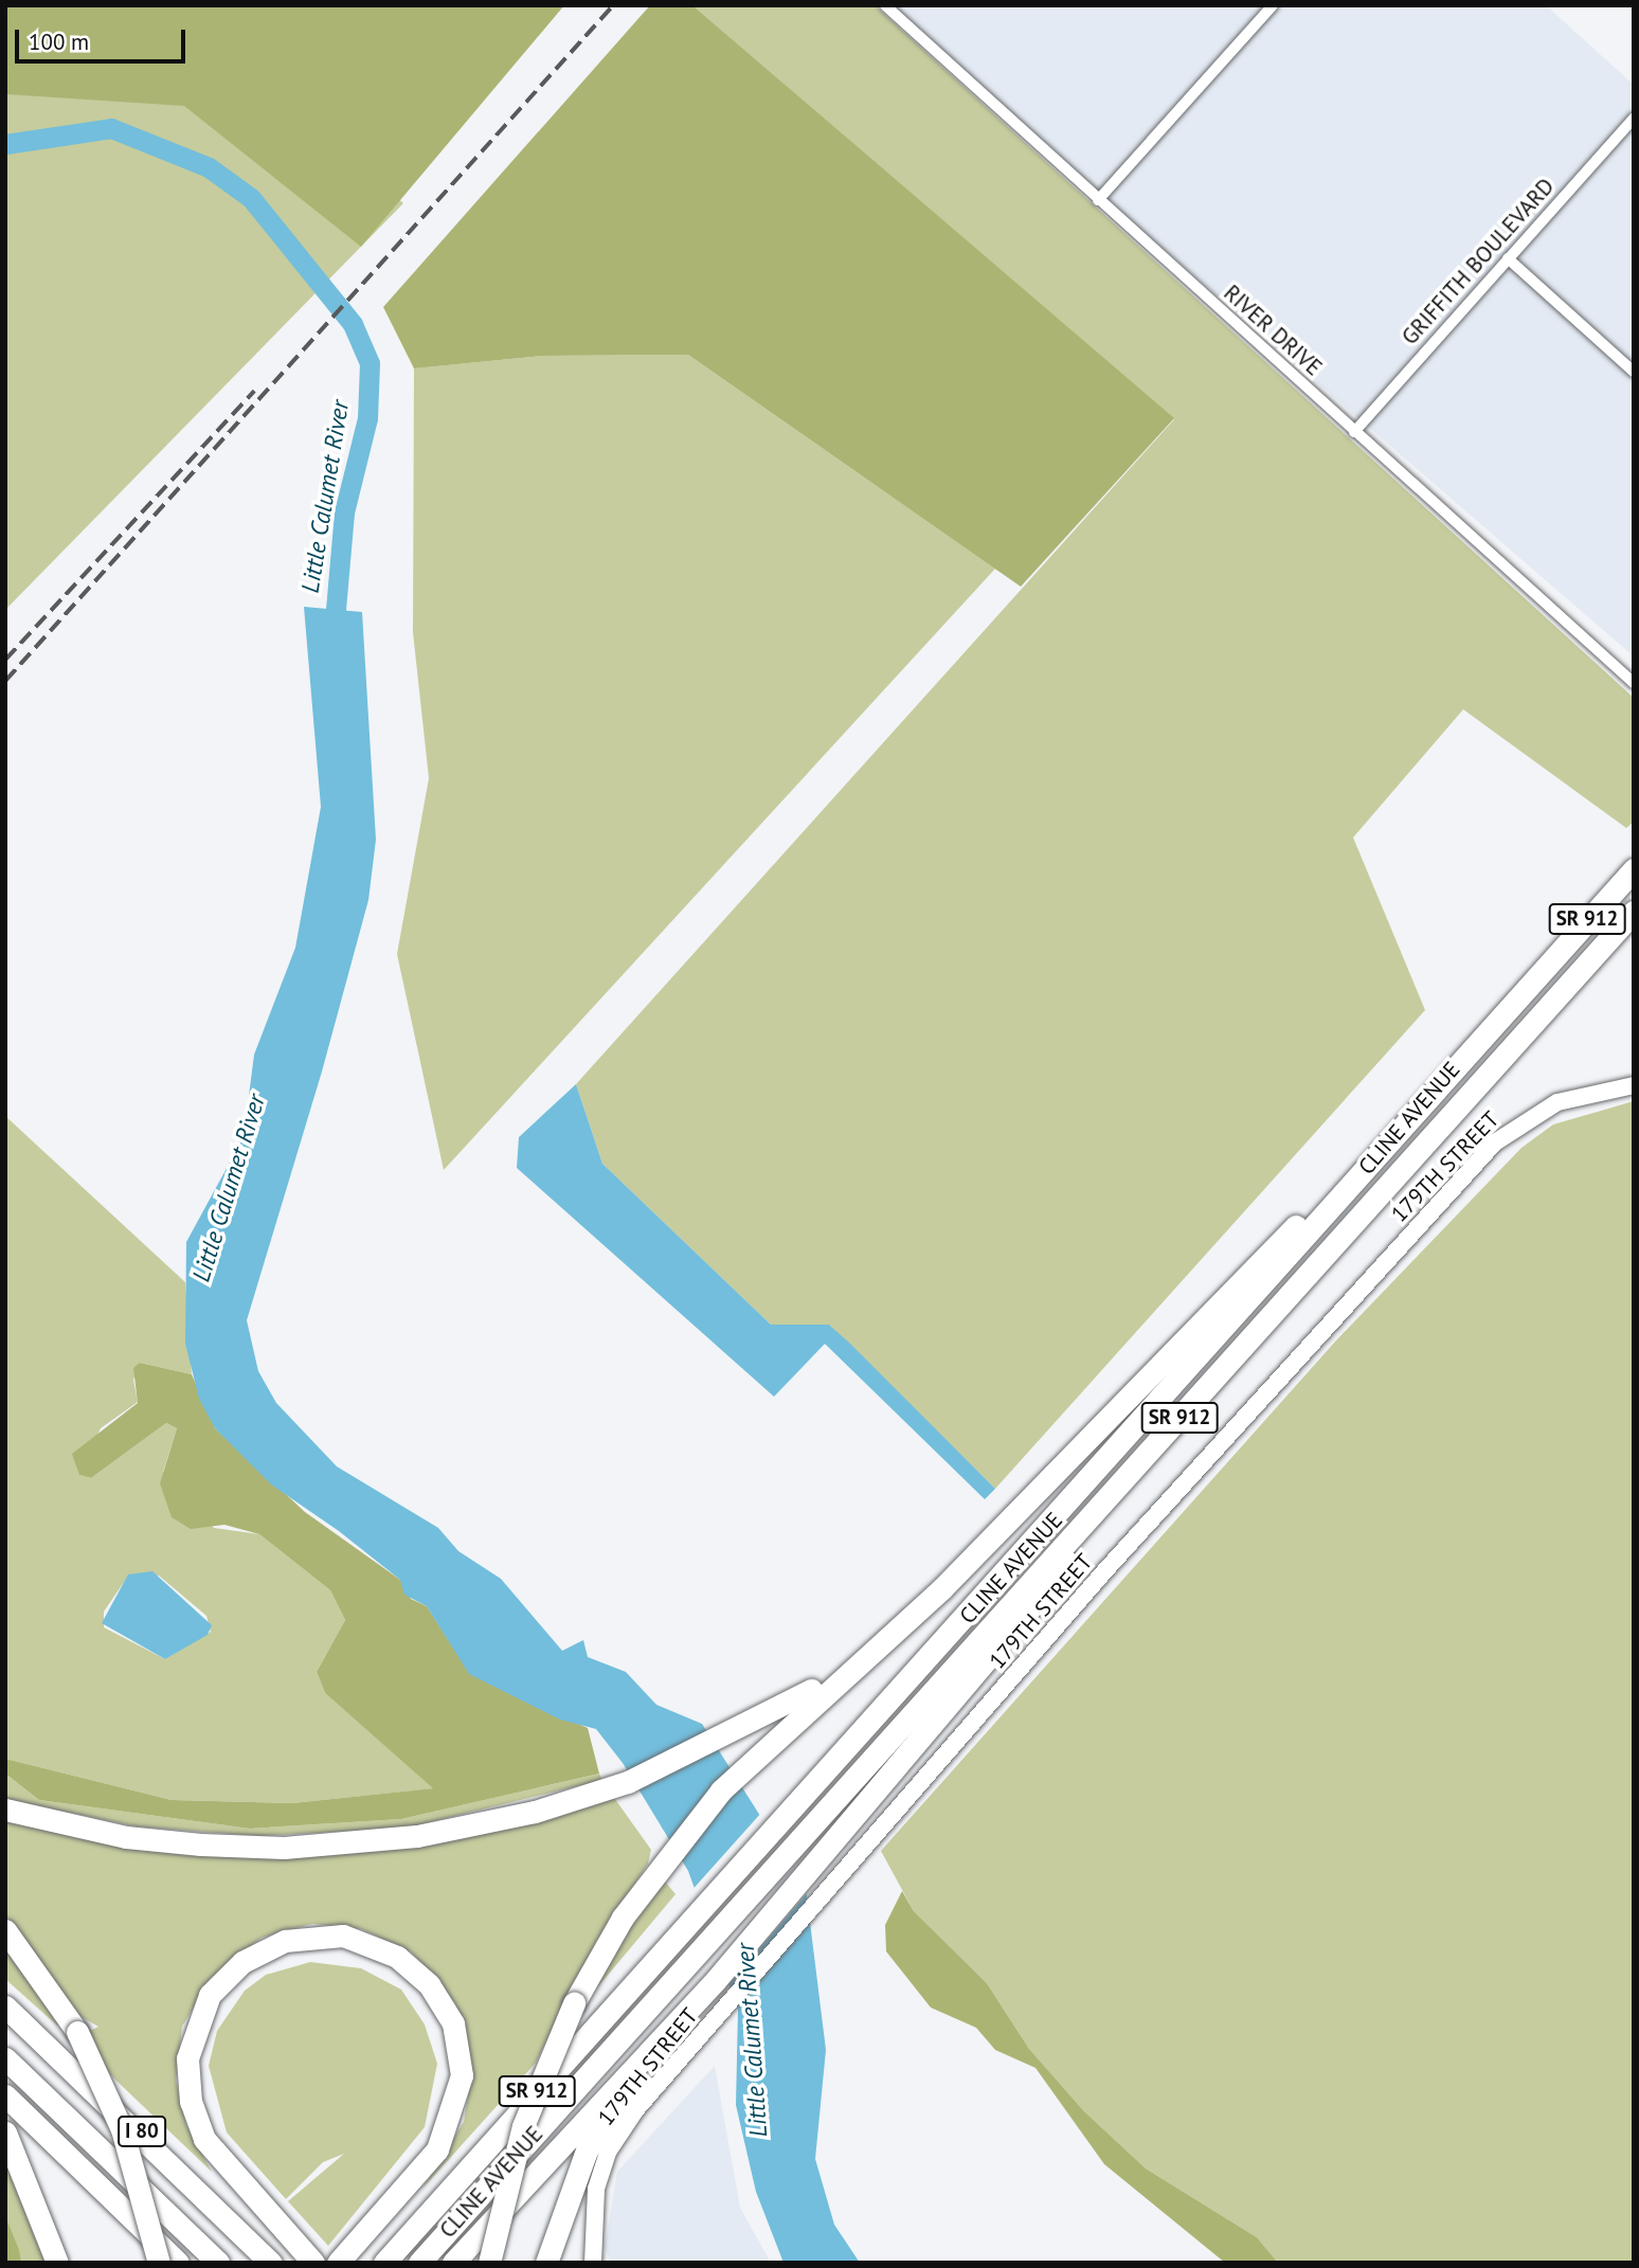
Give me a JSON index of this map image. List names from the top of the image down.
{
  "streets": {
    "highway": ["SR 912", "CLINE AVENUE", "I 80"],
    "street": ["GRIFFITH BOULEVARD", "RIVER DRIVE", "179TH STREET"]
  },
  "crossings": [
    ["GRIFFITH BOULEVARD", "RIVER DRIVE"]
  ],
  "water": ["Little Calumet River"],
  "scale_bar": "100 m"
}
